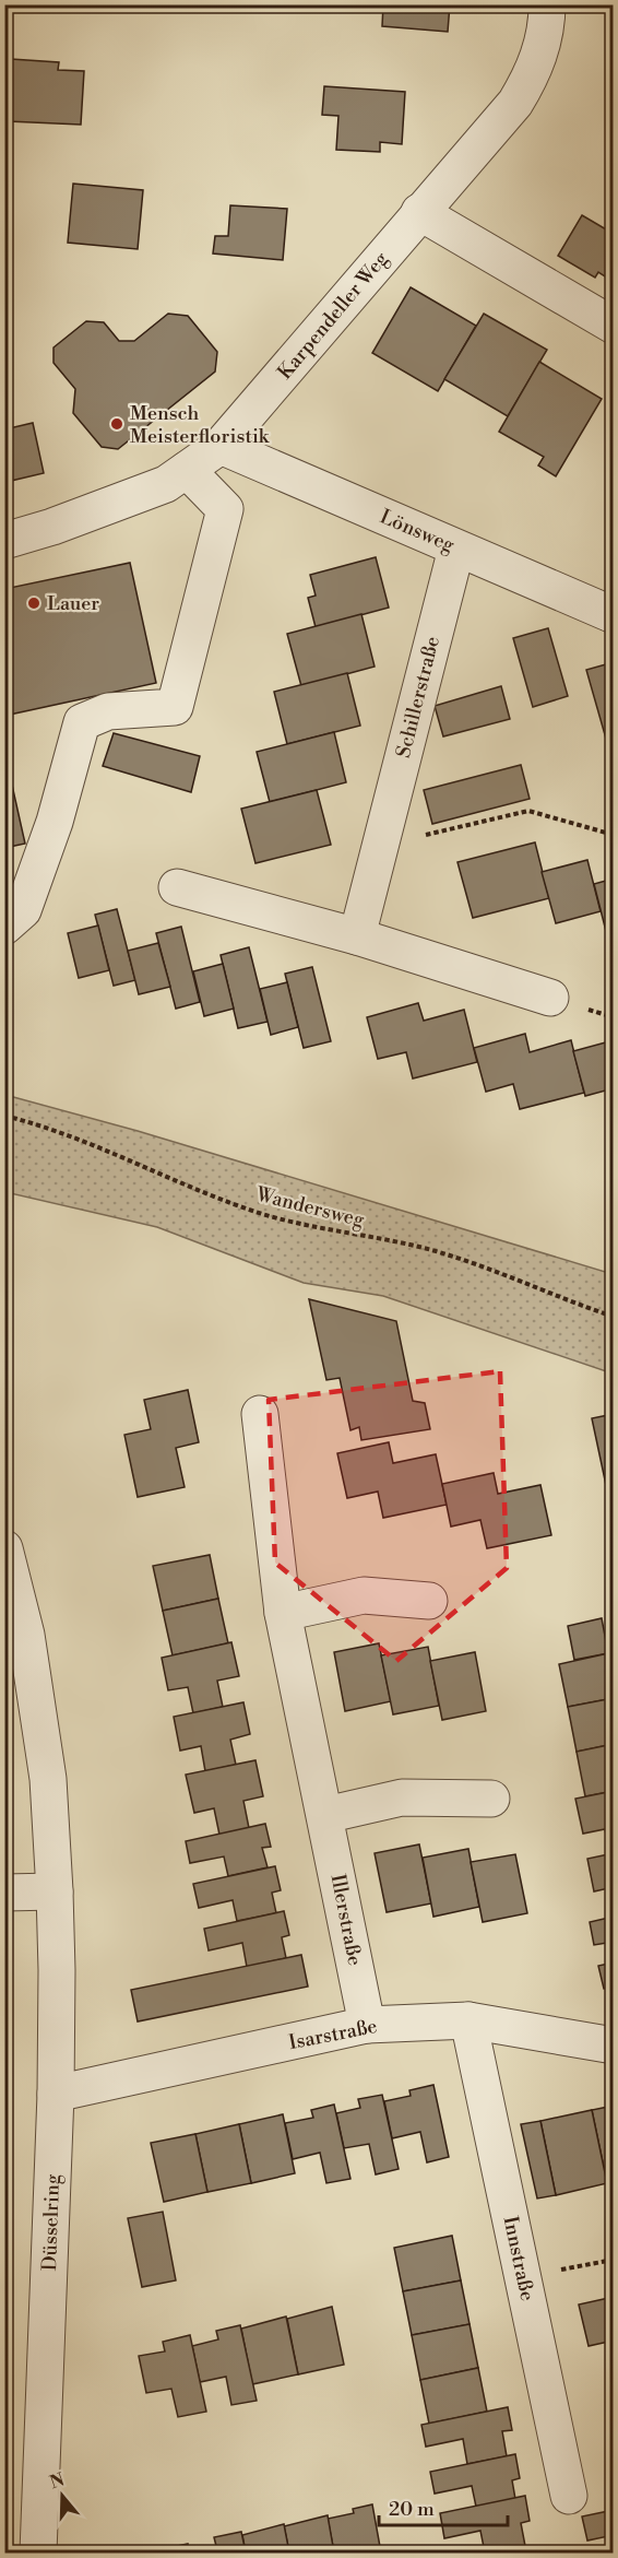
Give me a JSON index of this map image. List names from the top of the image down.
{
  "streets": {
    "street": [
      "Karpendeller Weg",
      "Lönsweg",
      "Schillerstraße",
      "Illerstraße",
      "Isarstraße",
      "Düsselring",
      "Innstraße"
    ],
    "path": ["Wandersweg"]
  },
  "crossings": [
    ["Karpendeller Weg", "Lönsweg"],
    ["Lönsweg", "Schillerstraße"],
    ["Illerstraße", "Isarstraße"],
    ["Isarstraße", "Düsselring"],
    ["Isarstraße", "Innstraße"]
  ],
  "places": ["Mensch Meisterfloristik", "Lauer"],
  "scale_bar": "20 m",
  "north": "top"
}
